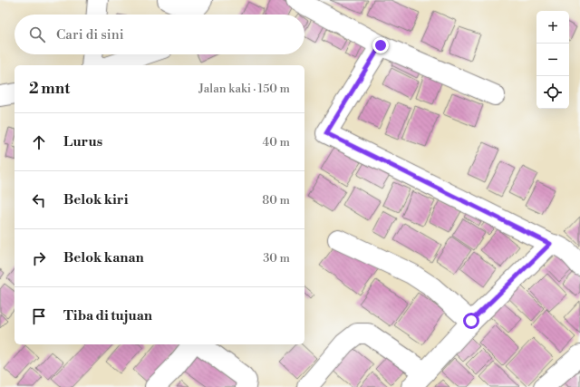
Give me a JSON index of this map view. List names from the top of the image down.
{
  "page": {
    "map_buttons": ["+", "−"],
    "search": "Cari di sini",
    "heading": ["2 mnt", "Jalan kaki · 150 m"],
    "list": [
      ["Lurus", "40 m"],
      ["Belok kiri", "80 m"],
      ["Belok kanan", "30 m"],
      "Tiba di tujuan"
    ]
  }
}
